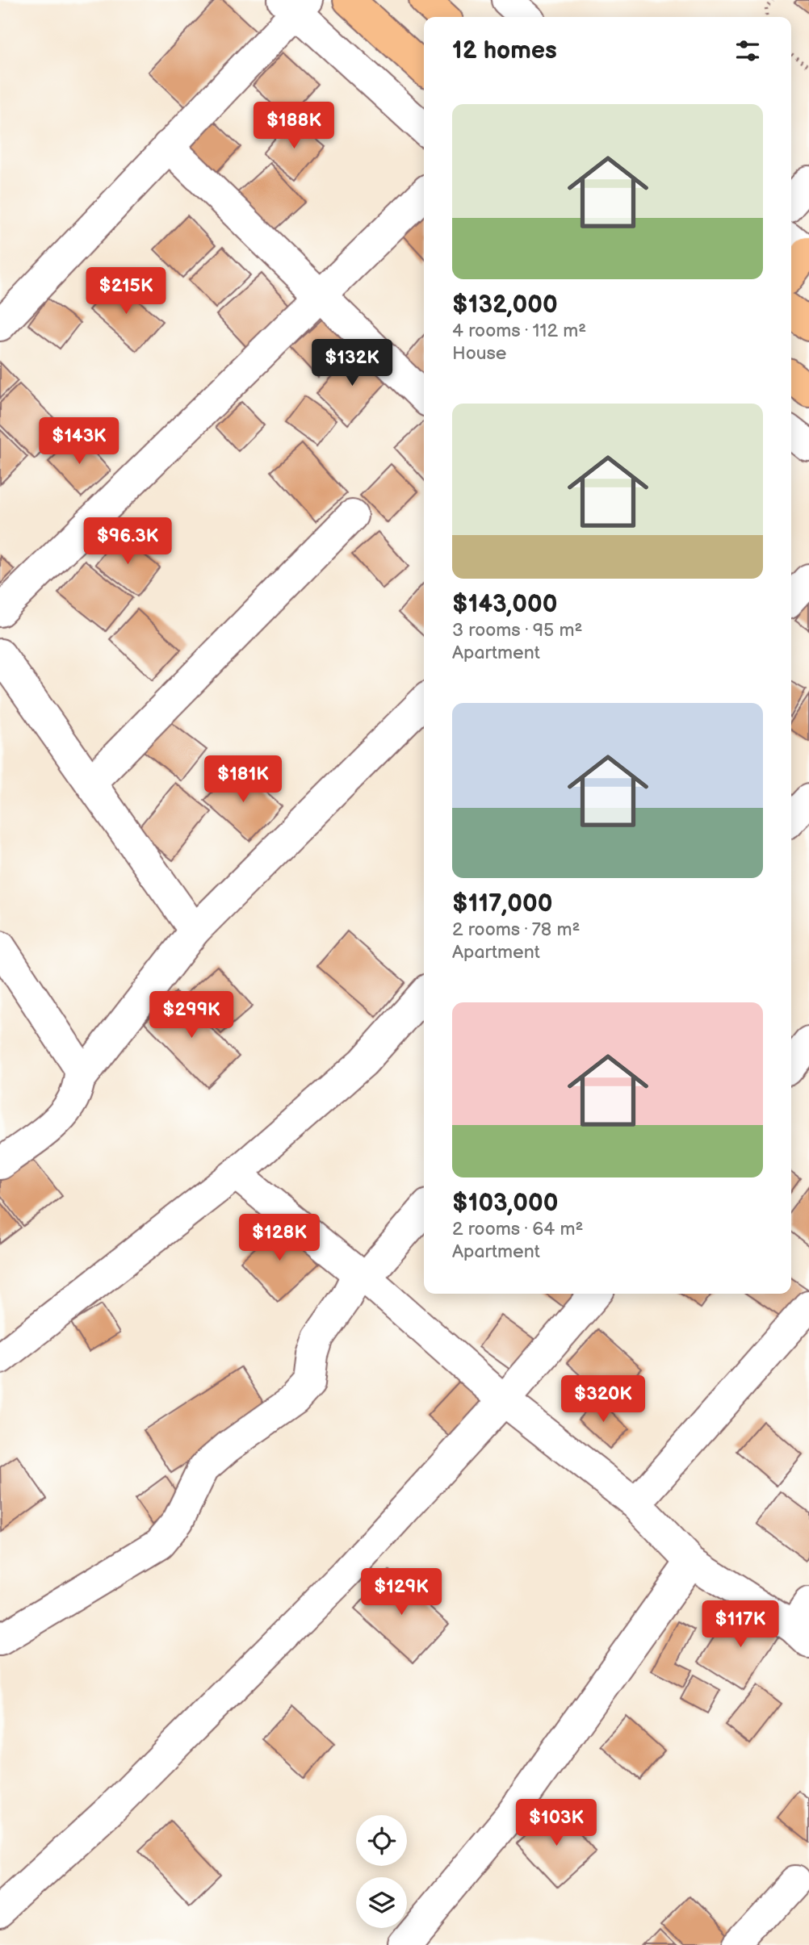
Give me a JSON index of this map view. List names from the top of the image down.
{
  "page": {
    "heading": "12 homes",
    "list": [
      {
        "name": "$132,000",
        "note": "4 rooms · 112 m² · House"
      },
      {
        "name": "$143,000",
        "note": "3 rooms · 95 m² · Apartment"
      },
      {
        "name": "$117,000",
        "note": "2 rooms · 78 m² · Apartment"
      },
      {
        "name": "$103,000",
        "note": "2 rooms · 64 m² · Apartment"
      }
    ],
    "price": [
      "$188K",
      "$215K",
      "$132K",
      "$143K",
      "$96.3K",
      "$181K",
      "$299K",
      "$128K",
      "$320K",
      "$129K",
      "$117K",
      "$103K"
    ]
  }
}
